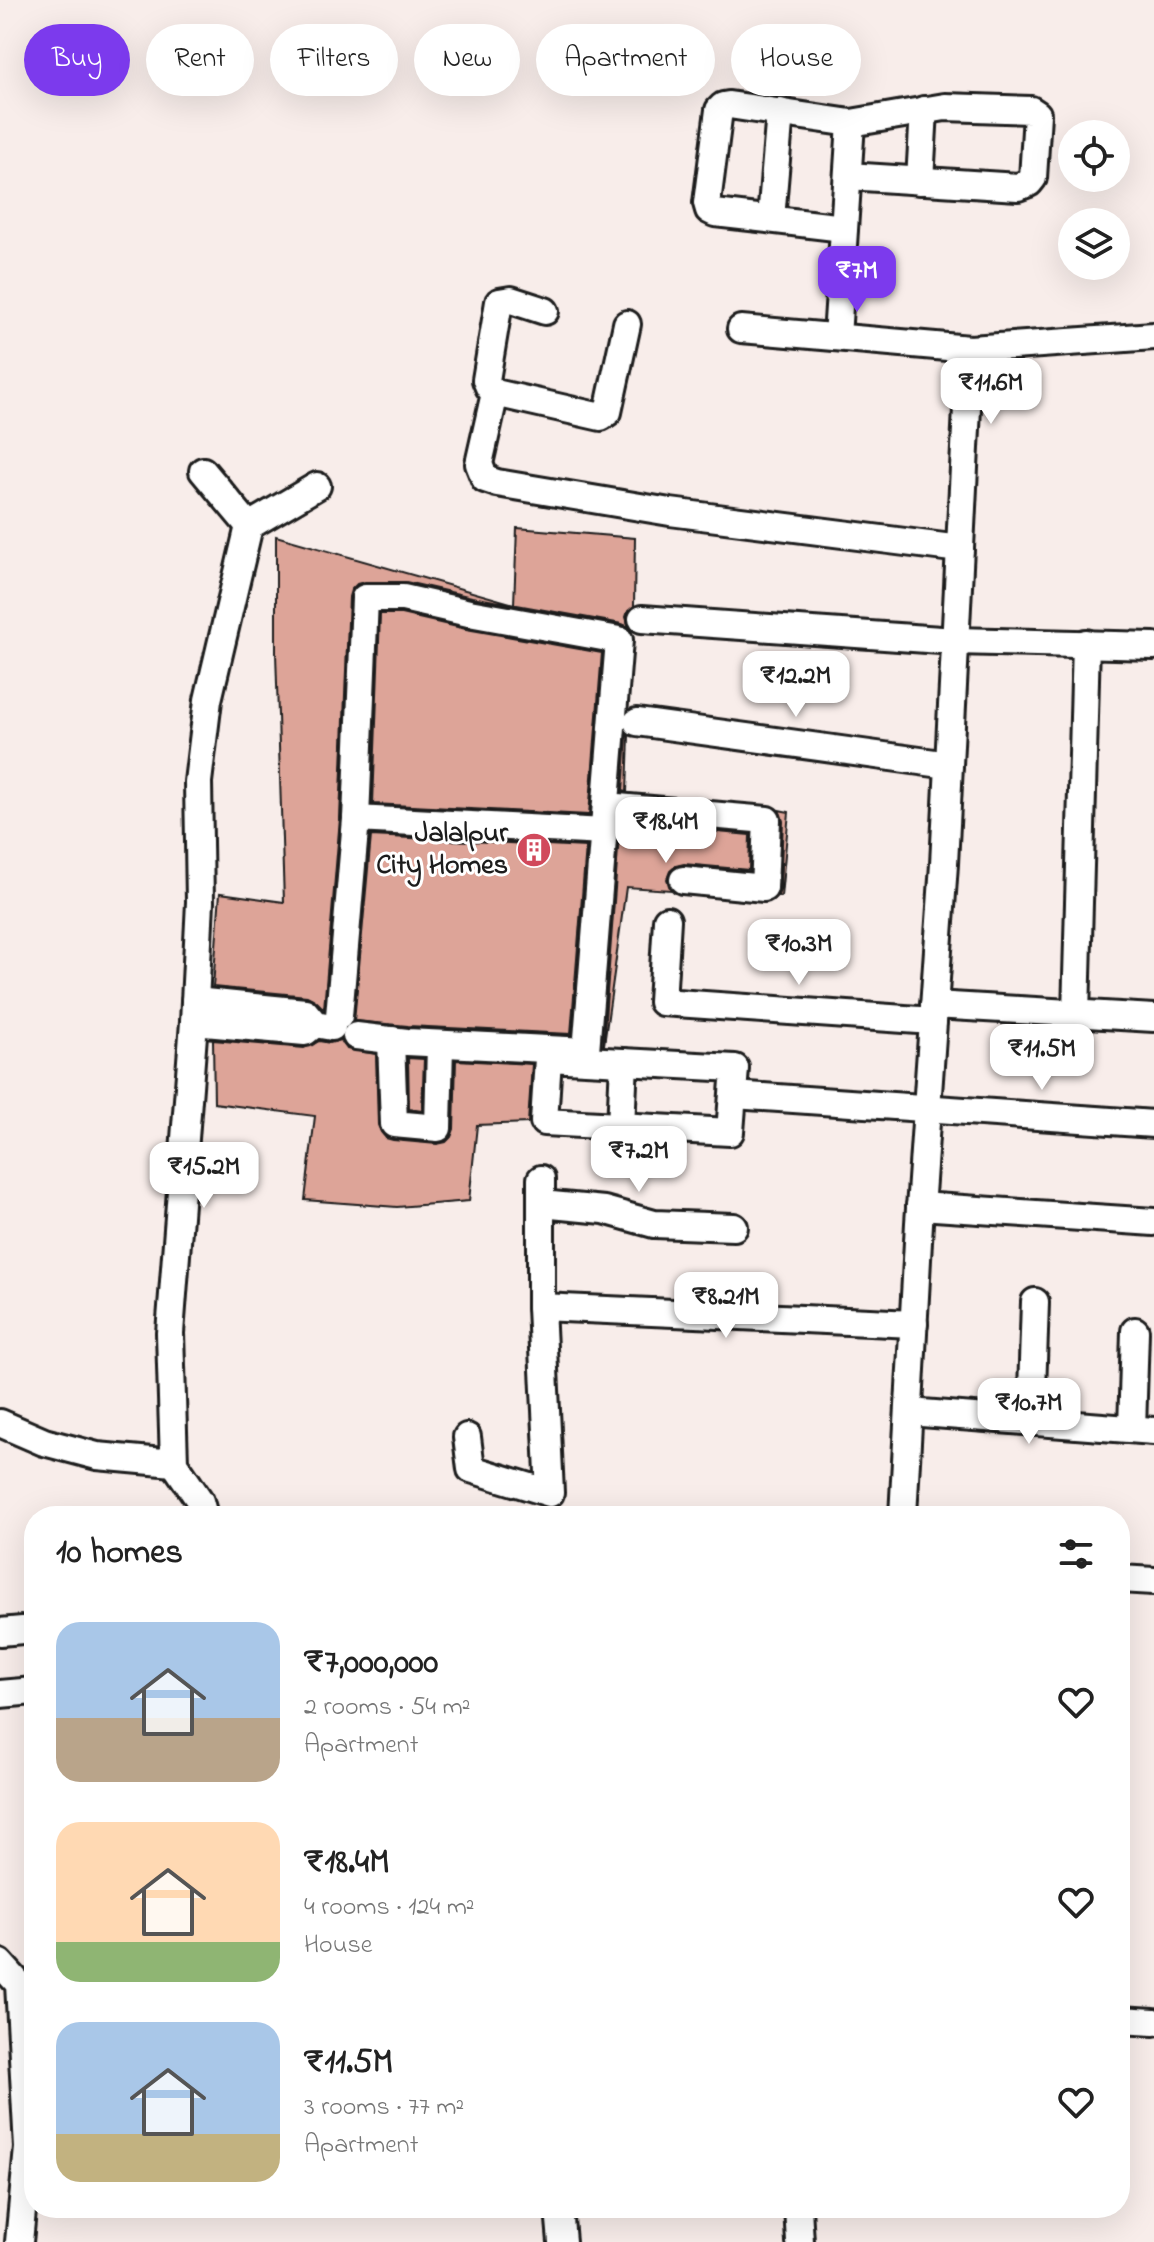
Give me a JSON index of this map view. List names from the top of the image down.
{
  "places": {
    "building": ["Jalalpur City Homes"]
  },
  "page": {
    "chip": [
      "Buy",
      "Rent",
      "Filters",
      "New",
      "Apartment",
      "House"
    ],
    "price": [
      "₹7M",
      "₹11.6M",
      "₹12.2M",
      "₹18.4M",
      "₹10.3M",
      "₹11.5M",
      "₹7.2M",
      "₹15.2M",
      "₹8.21M",
      "₹10.7M"
    ],
    "heading": "10 homes",
    "list": [
      {
        "name": "₹7,000,000",
        "note": "2 rooms · 54 m² · Apartment"
      },
      {
        "name": "₹18.4M",
        "note": "4 rooms · 124 m² · House"
      },
      {
        "name": "₹11.5M",
        "note": "3 rooms · 77 m² · Apartment"
      }
    ]
  }
}
